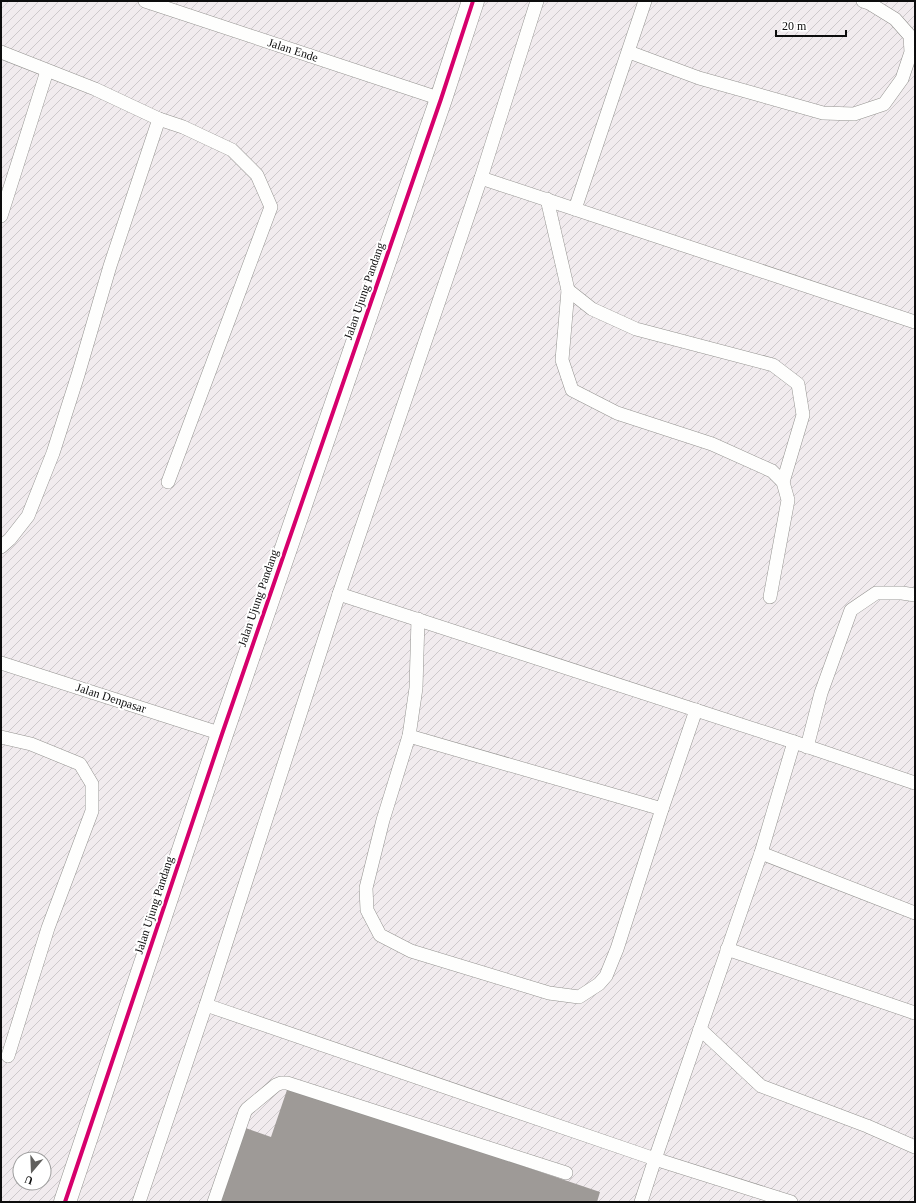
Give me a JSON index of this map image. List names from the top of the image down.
{
  "streets": {
    "street": ["Jalan Ujung Pandang"],
    "lane": ["Jalan Ende", "Jalan Denpasar"]
  },
  "crossings": [
    ["Jalan Ende", "Jalan Ujung Pandang"],
    ["Jalan Ujung Pandang", "Jalan Denpasar"]
  ],
  "scale_bar": "20 m",
  "north": "bottom"
}
